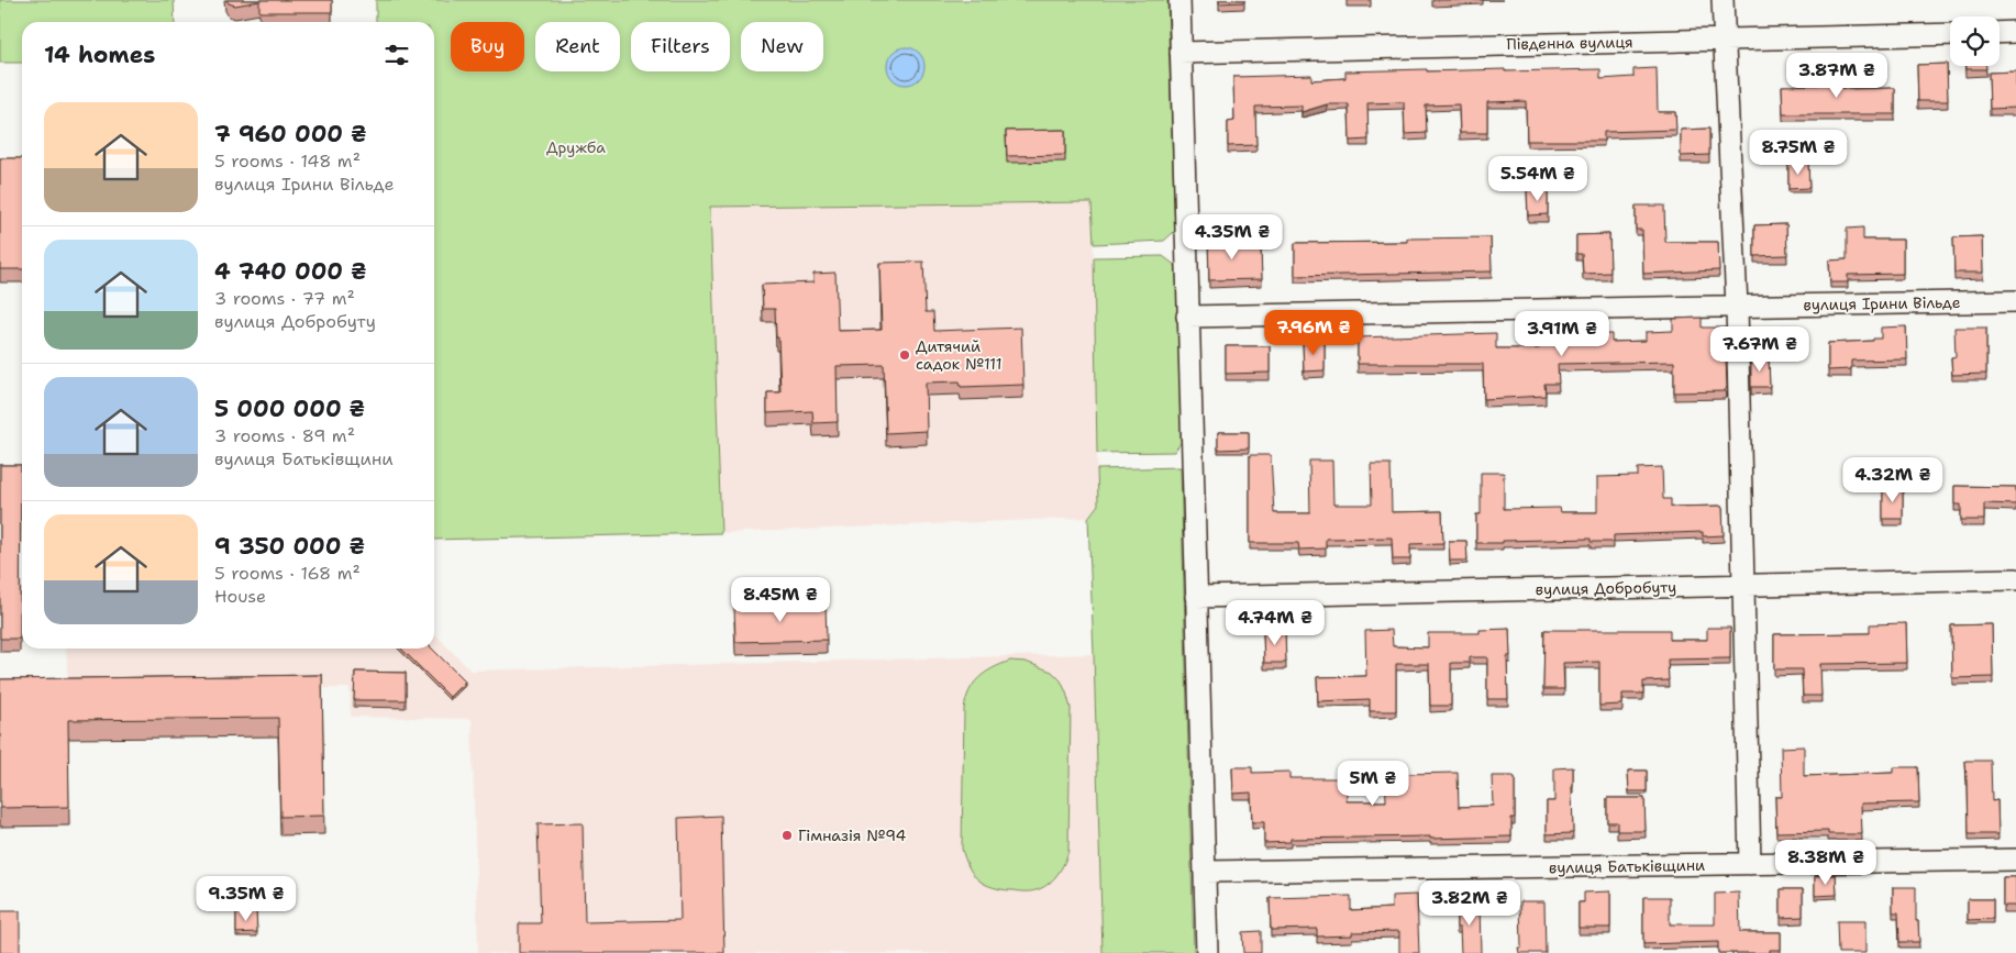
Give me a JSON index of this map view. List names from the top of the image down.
{
  "streets": {
    "street": [
      "Південна вулиця",
      "вулиця Ірини Вільде",
      "вулиця Добробуту",
      "вулиця Батьківщини"
    ]
  },
  "parks": ["Дружба"],
  "places": ["Дитячий садок №111", "Гімназія №94"],
  "page": {
    "chip": [
      "Buy",
      "Rent",
      "Filters",
      "New"
    ],
    "heading": "14 homes",
    "price": [
      "3.87M ₴",
      "8.75M ₴",
      "5.54M ₴",
      "4.35M ₴",
      "7.96M ₴",
      "3.91M ₴",
      "7.67M ₴",
      "4.32M ₴",
      "8.45M ₴",
      "4.74M ₴",
      "5M ₴",
      "8.38M ₴",
      "9.35M ₴",
      "3.82M ₴"
    ],
    "list": [
      {
        "name": "7 960 000 ₴",
        "note": "5 rooms · 148 m² · вулиця Ірини Вільде"
      },
      {
        "name": "4 740 000 ₴",
        "note": "3 rooms · 77 m² · вулиця Добробуту"
      },
      {
        "name": "5 000 000 ₴",
        "note": "3 rooms · 89 m² · вулиця Батьківщини"
      },
      {
        "name": "9 350 000 ₴",
        "note": "5 rooms · 168 m² · House"
      }
    ]
  }
}
